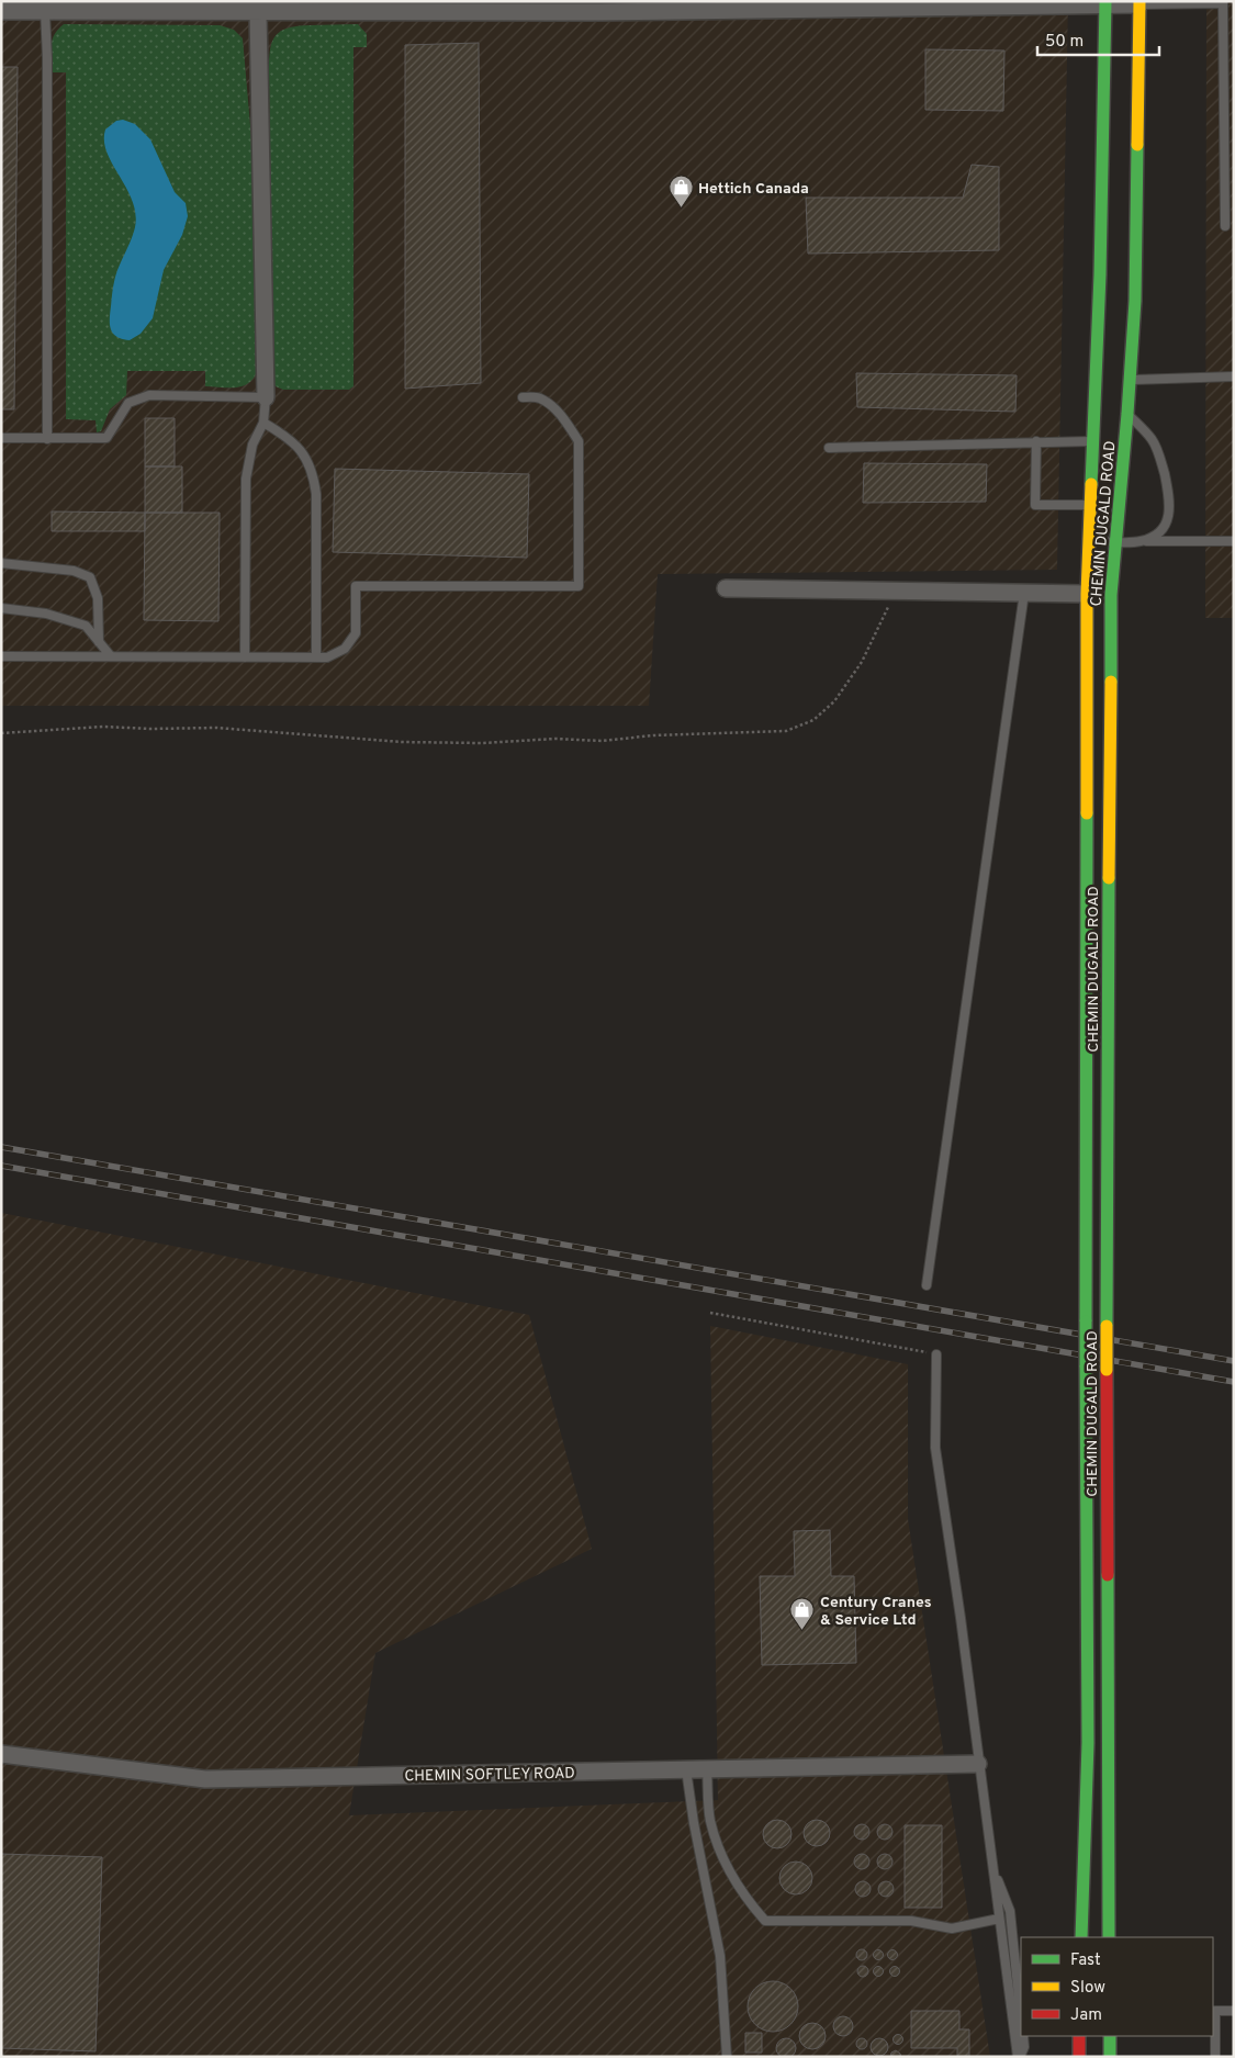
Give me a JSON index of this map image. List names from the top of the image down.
{
  "streets": {
    "main road": ["CHEMIN DUGALD ROAD"],
    "street": ["CHEMIN SOFTLEY ROAD"]
  },
  "places": {
    "shop": ["Hettich Canada", "Century Cranes & Service Ltd"]
  },
  "legend": ["Fast", "Slow", "Jam"],
  "scale_bar": "50 m"
}
